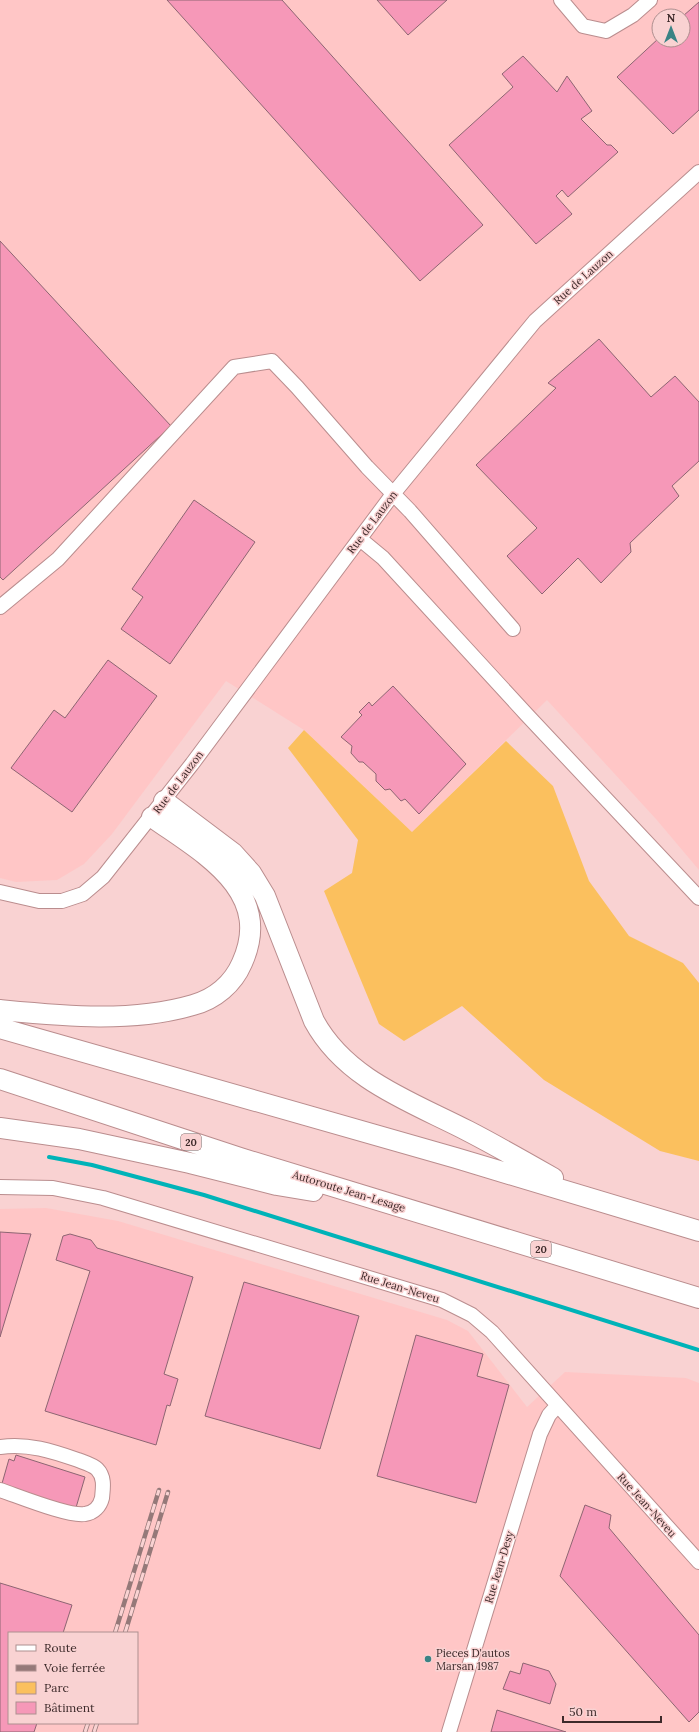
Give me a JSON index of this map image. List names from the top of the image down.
{
  "streets": {
    "highway": ["20", "Autoroute Jean-Lesage"],
    "street": ["Rue de Lauzon", "Rue Jean-Neveu", "Rue Jean-Desy"]
  },
  "crossings": [
    ["Rue Jean-Neveu", "Rue Jean-Desy"]
  ],
  "places": ["Pieces D'autos Marsan 1987"],
  "legend": [
    "Route",
    "Voie ferrée",
    "Parc",
    "Bâtiment"
  ],
  "scale_bar": "50 m",
  "north": "top"
}
